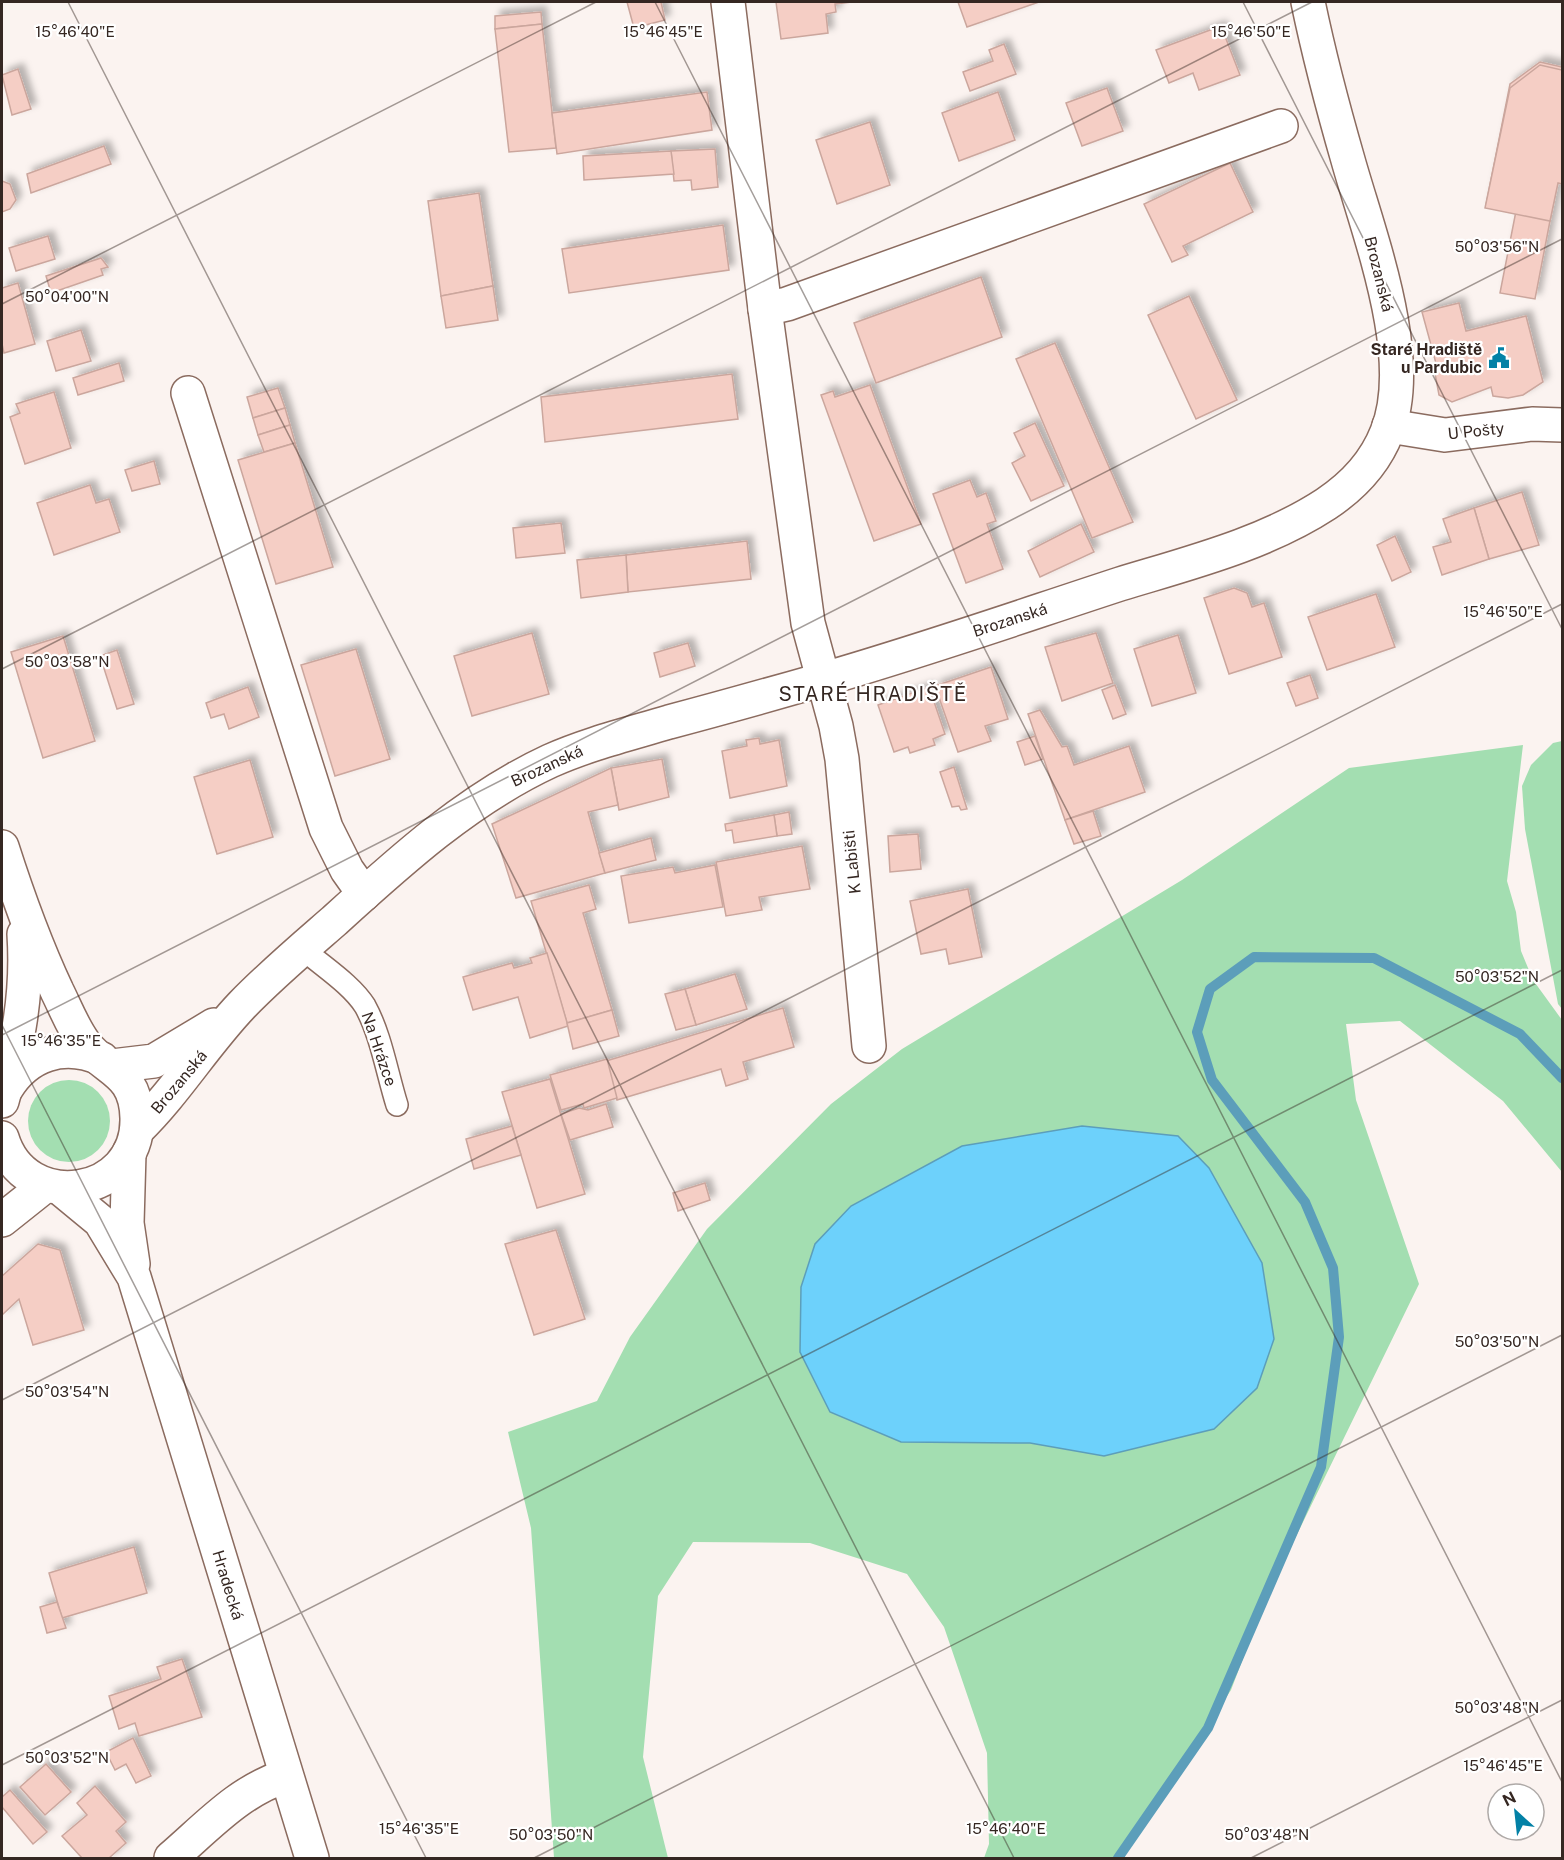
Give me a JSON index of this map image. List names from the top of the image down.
{
  "streets": {
    "street": [
      "Brozanská",
      "U Pošty",
      "K Labišti",
      "Hradecká"
    ],
    "lane": ["Na Hrázce"]
  },
  "crossings": [
    ["Brozanská", "U Pošty"],
    ["Brozanská", "K Labišti"],
    ["Brozanská", "Na Hrázce"],
    ["Brozanská", "Hradecká"]
  ],
  "districts": ["STARÉ HRADIŠTĚ"],
  "places": {
    "public building": ["Staré Hradiště u Pardubic"]
  },
  "north": "top left",
  "coordinates": [
    "15°46'40\"E",
    "15°46'45\"E",
    "15°46'50\"E",
    "50°03'56\"N",
    "50°04'00\"N",
    "50°03'58\"N",
    "50°03'52\"N",
    "15°46'35\"E",
    "50°03'50\"N",
    "50°03'54\"N",
    "50°03'48\"N"
  ]
}
